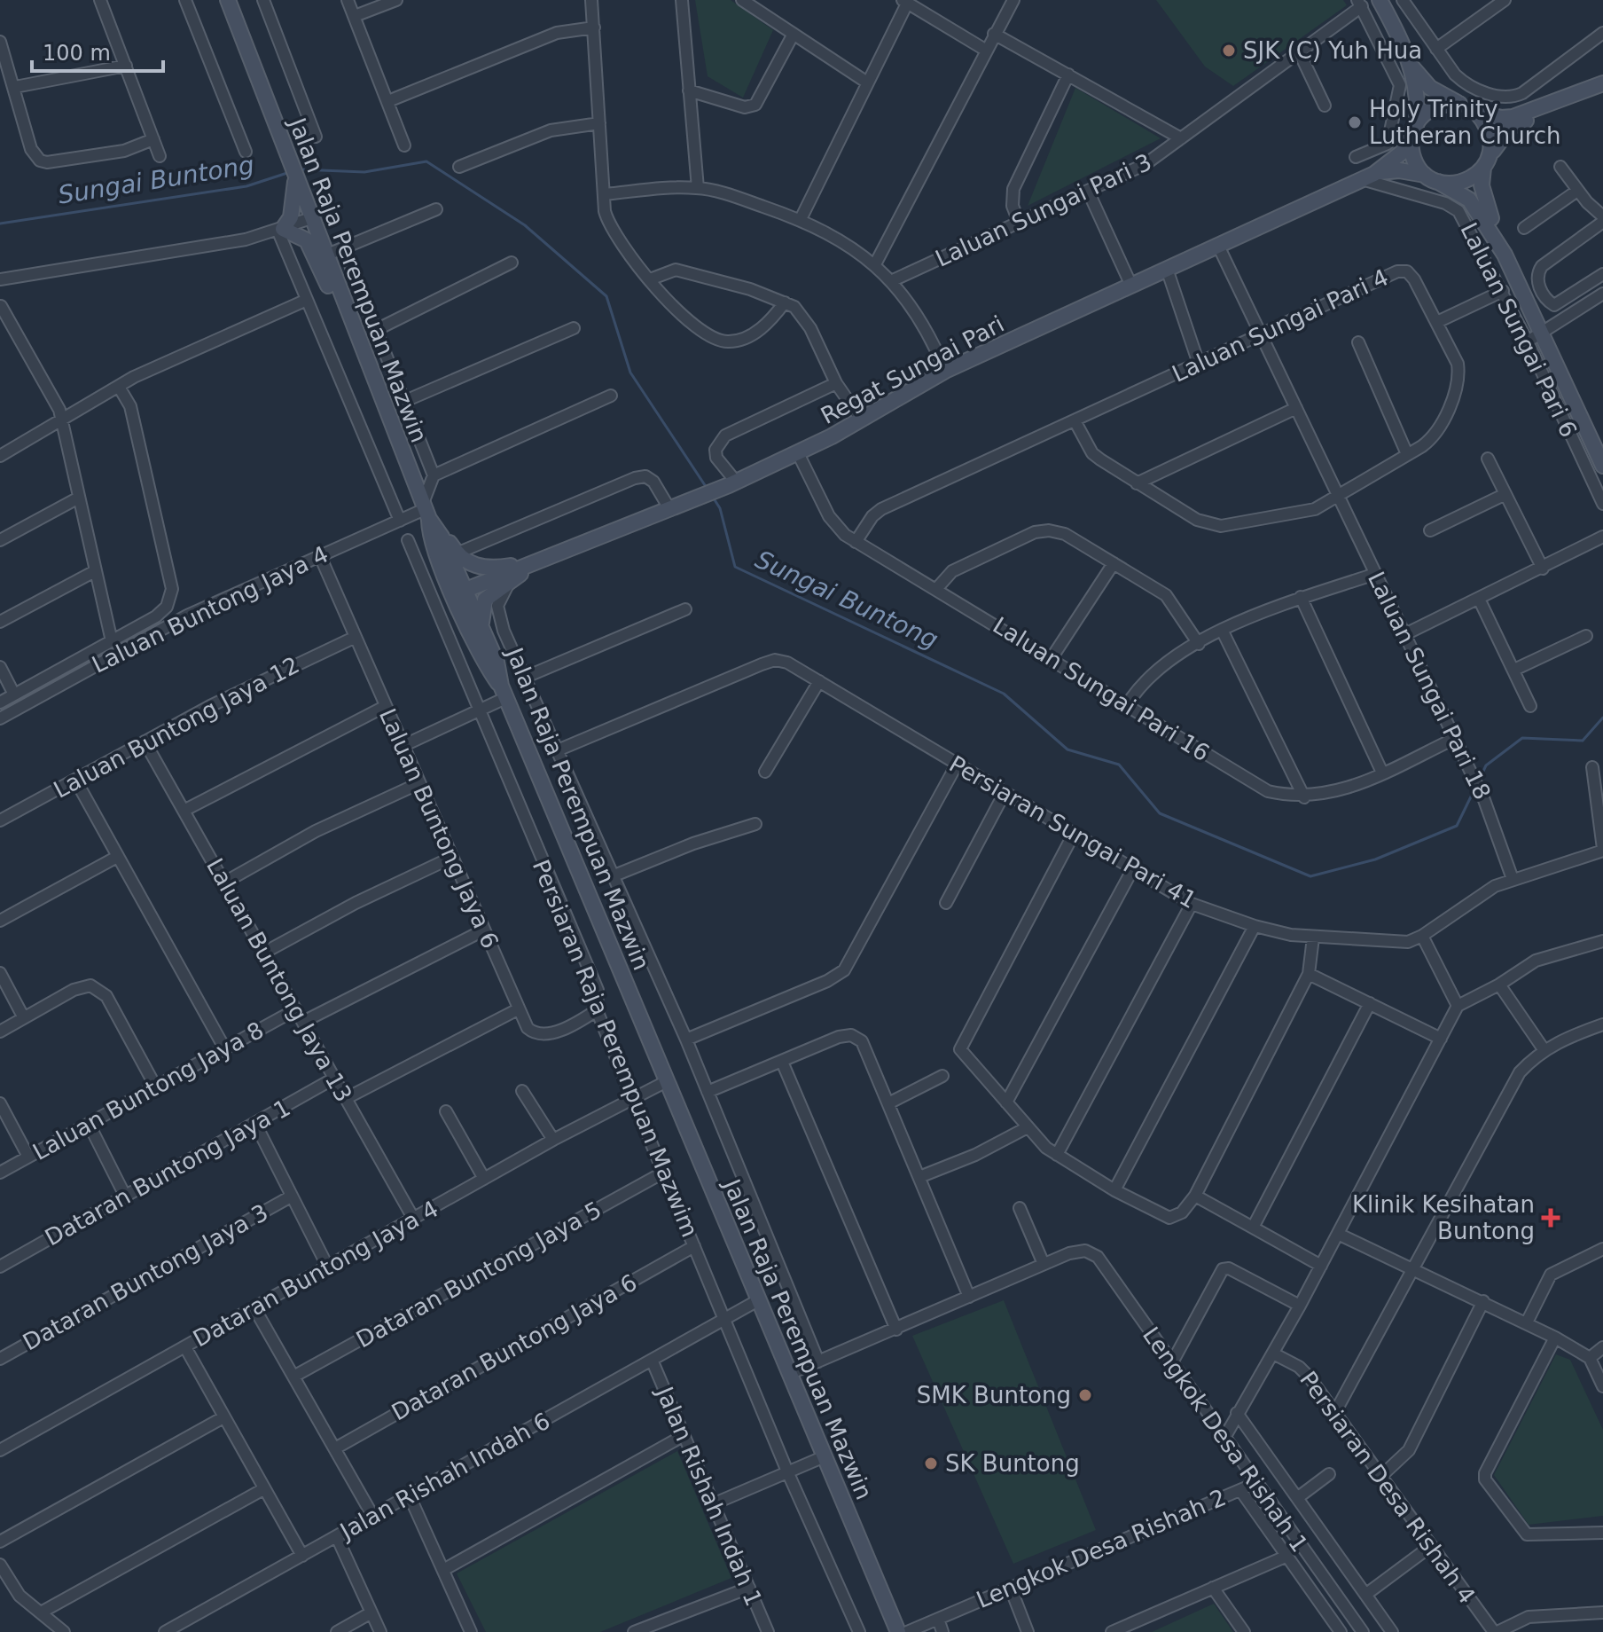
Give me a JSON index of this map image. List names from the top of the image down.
{
  "streets": {
    "main road": ["Jalan Raja Perempuan Mazwin", "Regat Sungai Pari"],
    "street": [
      "Laluan Sungai Pari 3",
      "Laluan Sungai Pari 4",
      "Laluan Sungai Pari 6",
      "Laluan Buntong Jaya 4",
      "Laluan Sungai Pari 18",
      "Laluan Sungai Pari 16",
      "Laluan Buntong Jaya 12",
      "Laluan Buntong Jaya 6",
      "Persiaran Sungai Pari 41",
      "Laluan Buntong Jaya 13",
      "Persiaran Raja Perempuan Mazwim",
      "Laluan Buntong Jaya 8",
      "Dataran Buntong Jaya 1",
      "Dataran Buntong Jaya 4",
      "Dataran Buntong Jaya 5",
      "Dataran Buntong Jaya 3",
      "Dataran Buntong Jaya 6",
      "Lengkok Desa Rishah 1",
      "Jalan Rishah Indah 6",
      "Persiaran Desa Rishah 4",
      "Jalan Rishah Indah 1",
      "Lengkok Desa Rishah 2"
    ]
  },
  "crossings": [
    ["Jalan Raja Perempuan Mazwin", "Regat Sungai Pari"],
    ["Jalan Raja Perempuan Mazwin", "Laluan Buntong Jaya 4"],
    ["Jalan Raja Perempuan Mazwin", "Dataran Buntong Jaya 4"],
    ["Jalan Raja Perempuan Mazwin", "Jalan Rishah Indah 6"],
    ["Laluan Sungai Pari 4", "Laluan Sungai Pari 18"],
    ["Laluan Sungai Pari 4", "Laluan Sungai Pari 16"],
    ["Laluan Sungai Pari 6", "Regat Sungai Pari"],
    ["Regat Sungai Pari", "Laluan Sungai Pari 18"],
    ["Regat Sungai Pari", "Laluan Sungai Pari 16"],
    ["Laluan Buntong Jaya 4", "Laluan Buntong Jaya 6"],
    ["Laluan Sungai Pari 18", "Laluan Sungai Pari 16"],
    ["Laluan Sungai Pari 18", "Persiaran Sungai Pari 41"],
    ["Laluan Buntong Jaya 12", "Laluan Buntong Jaya 6"],
    ["Laluan Buntong Jaya 12", "Laluan Buntong Jaya 13"],
    ["Laluan Buntong Jaya 6", "Persiaran Raja Perempuan Mazwim"],
    ["Laluan Buntong Jaya 13", "Laluan Buntong Jaya 8"],
    ["Laluan Buntong Jaya 13", "Dataran Buntong Jaya 1"],
    ["Laluan Buntong Jaya 13", "Dataran Buntong Jaya 4"],
    ["Persiaran Raja Perempuan Mazwim", "Dataran Buntong Jaya 4"],
    ["Persiaran Raja Perempuan Mazwim", "Dataran Buntong Jaya 5"],
    ["Persiaran Raja Perempuan Mazwim", "Dataran Buntong Jaya 6"],
    ["Persiaran Raja Perempuan Mazwim", "Jalan Rishah Indah 6"],
    ["Lengkok Desa Rishah 1", "Lengkok Desa Rishah 2"],
    ["Jalan Rishah Indah 6", "Jalan Rishah Indah 1"]
  ],
  "water": ["Sungai Buntong"],
  "places": {
    "other": [
      "SJK (C) Yuh Hua",
      "Holy Trinity Lutheran Church",
      "SMK Buntong",
      "SK Buntong"
    ],
    "health": ["Klinik Kesihatan Buntong"]
  },
  "scale_bar": "100 m"
}
